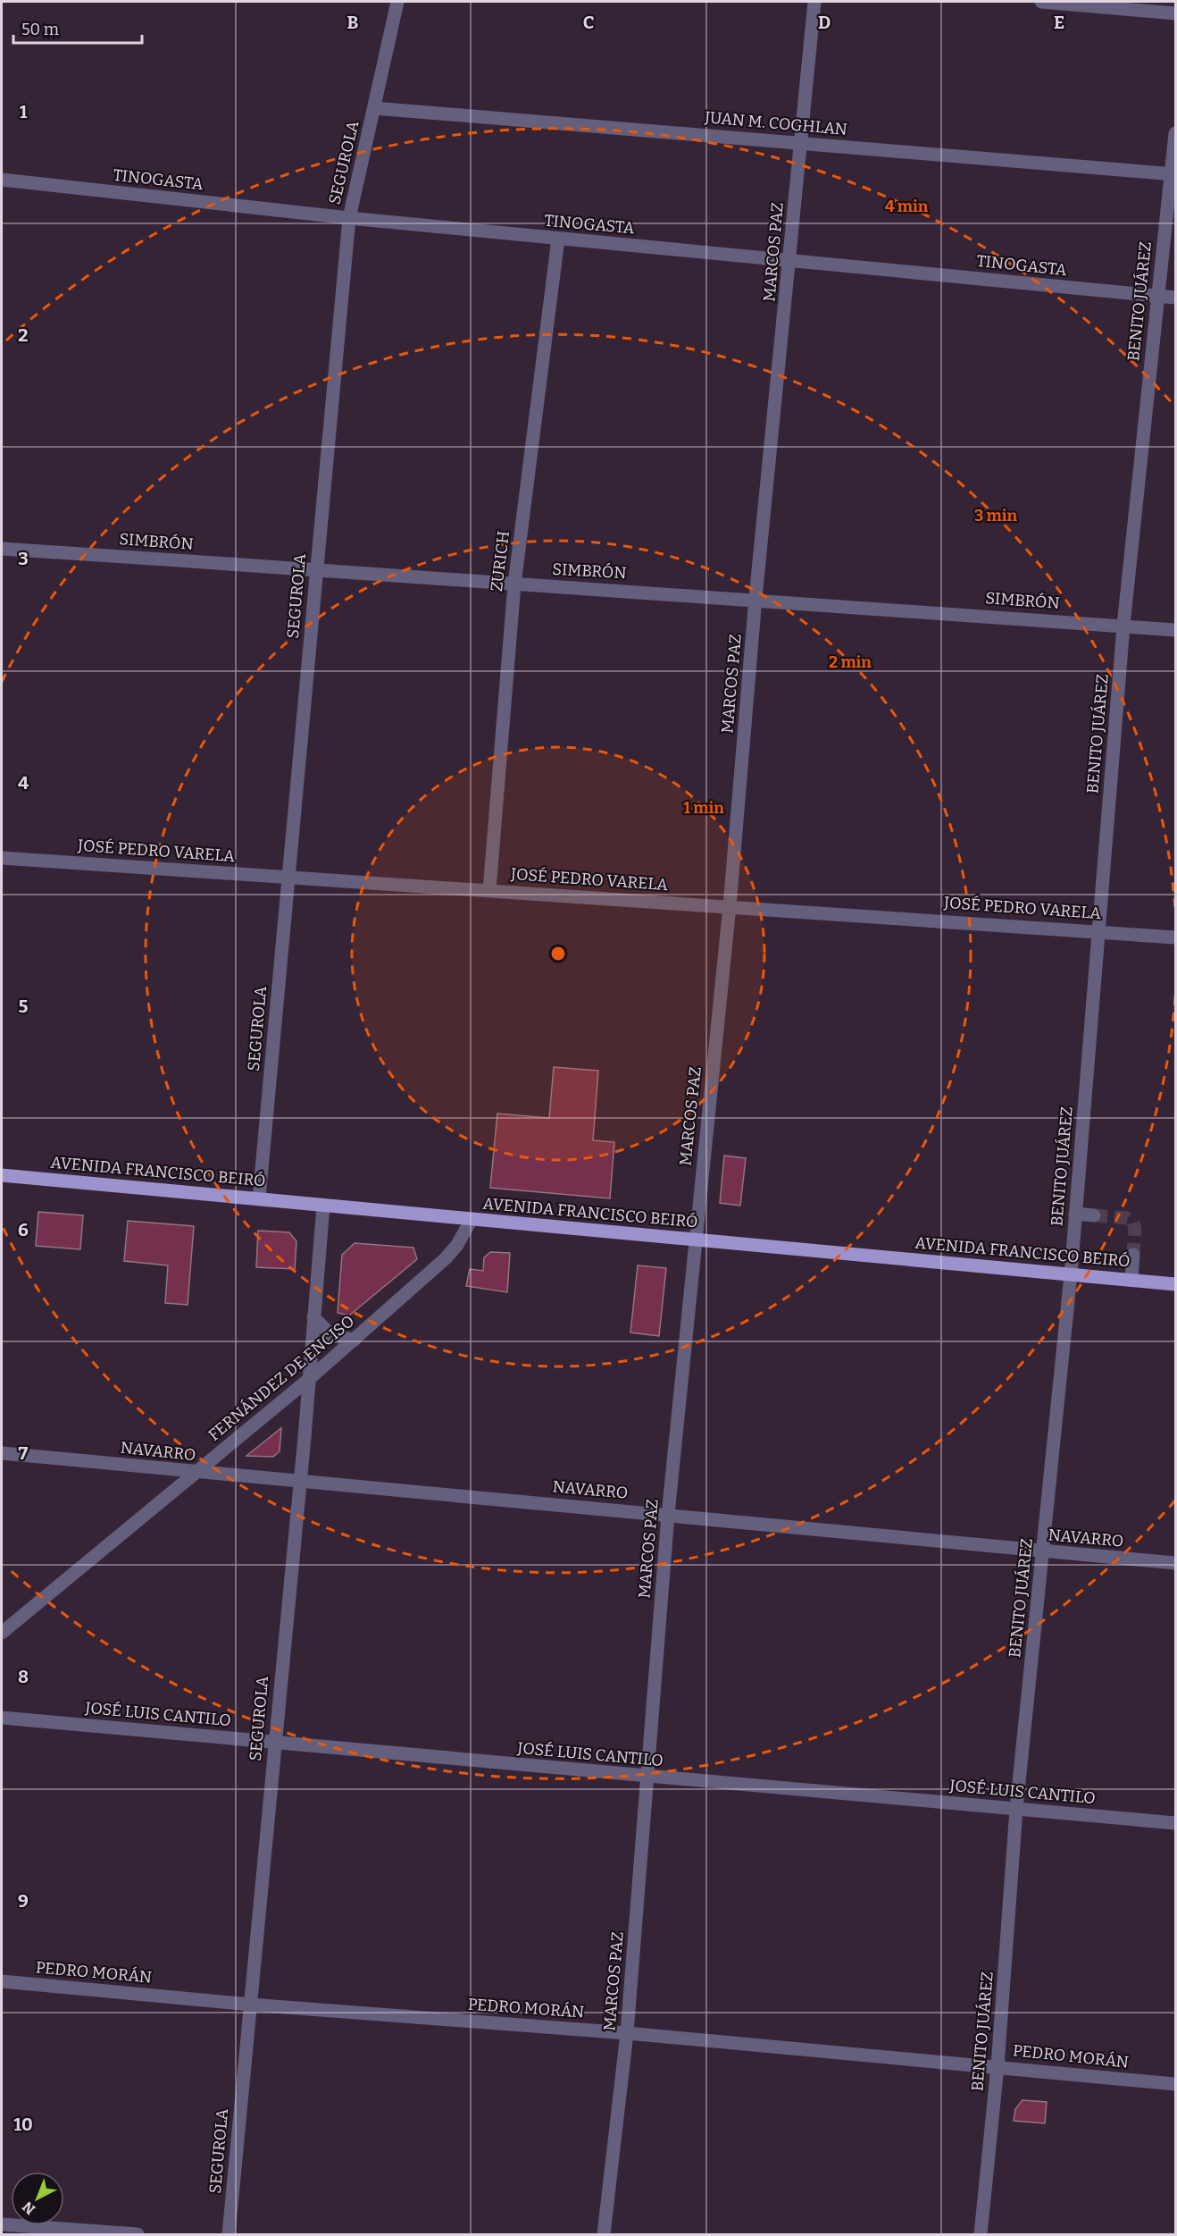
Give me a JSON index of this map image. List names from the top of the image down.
{
  "streets": {
    "main road": ["AVENIDA FRANCISCO BEIRÓ"],
    "street": [
      "JUAN M. COGHLAN",
      "SEGUROLA",
      "TINOGASTA",
      "MARCOS PAZ",
      "BENITO JUÁREZ",
      "SIMBRÓN",
      "ZURICH",
      "JOSÉ PEDRO VARELA",
      "FERNÁNDEZ DE ENCISO",
      "NAVARRO",
      "JOSÉ LUIS CANTILO",
      "PEDRO MORÁN"
    ]
  },
  "crossings": [
    ["JUAN M. COGHLAN", "SEGUROLA"],
    ["JUAN M. COGHLAN", "MARCOS PAZ"],
    ["JUAN M. COGHLAN", "BENITO JUÁREZ"],
    ["SEGUROLA", "TINOGASTA"],
    ["SEGUROLA", "SIMBRÓN"],
    ["SEGUROLA", "JOSÉ PEDRO VARELA"],
    ["SEGUROLA", "AVENIDA FRANCISCO BEIRÓ"],
    ["SEGUROLA", "FERNÁNDEZ DE ENCISO"],
    ["SEGUROLA", "NAVARRO"],
    ["SEGUROLA", "JOSÉ LUIS CANTILO"],
    ["SEGUROLA", "PEDRO MORÁN"],
    ["TINOGASTA", "MARCOS PAZ"],
    ["TINOGASTA", "BENITO JUÁREZ"],
    ["TINOGASTA", "ZURICH"],
    ["MARCOS PAZ", "SIMBRÓN"],
    ["MARCOS PAZ", "JOSÉ PEDRO VARELA"],
    ["MARCOS PAZ", "AVENIDA FRANCISCO BEIRÓ"],
    ["MARCOS PAZ", "NAVARRO"],
    ["MARCOS PAZ", "JOSÉ LUIS CANTILO"],
    ["MARCOS PAZ", "PEDRO MORÁN"],
    ["BENITO JUÁREZ", "SIMBRÓN"],
    ["BENITO JUÁREZ", "JOSÉ PEDRO VARELA"],
    ["BENITO JUÁREZ", "AVENIDA FRANCISCO BEIRÓ"],
    ["BENITO JUÁREZ", "NAVARRO"],
    ["BENITO JUÁREZ", "JOSÉ LUIS CANTILO"],
    ["BENITO JUÁREZ", "PEDRO MORÁN"],
    ["SIMBRÓN", "ZURICH"],
    ["ZURICH", "JOSÉ PEDRO VARELA"],
    ["AVENIDA FRANCISCO BEIRÓ", "FERNÁNDEZ DE ENCISO"],
    ["FERNÁNDEZ DE ENCISO", "NAVARRO"]
  ],
  "scale_bar": "50 m",
  "north": "bottom left",
  "grid": {
    "columns": [
      "B",
      "C",
      "D",
      "E"
    ],
    "rows": [
      "1",
      "2",
      "3",
      "4",
      "5",
      "6",
      "7",
      "8",
      "9",
      "10"
    ]
  },
  "rings": [
    "4 min",
    "3 min",
    "2 min",
    "1 min"
  ]
}
